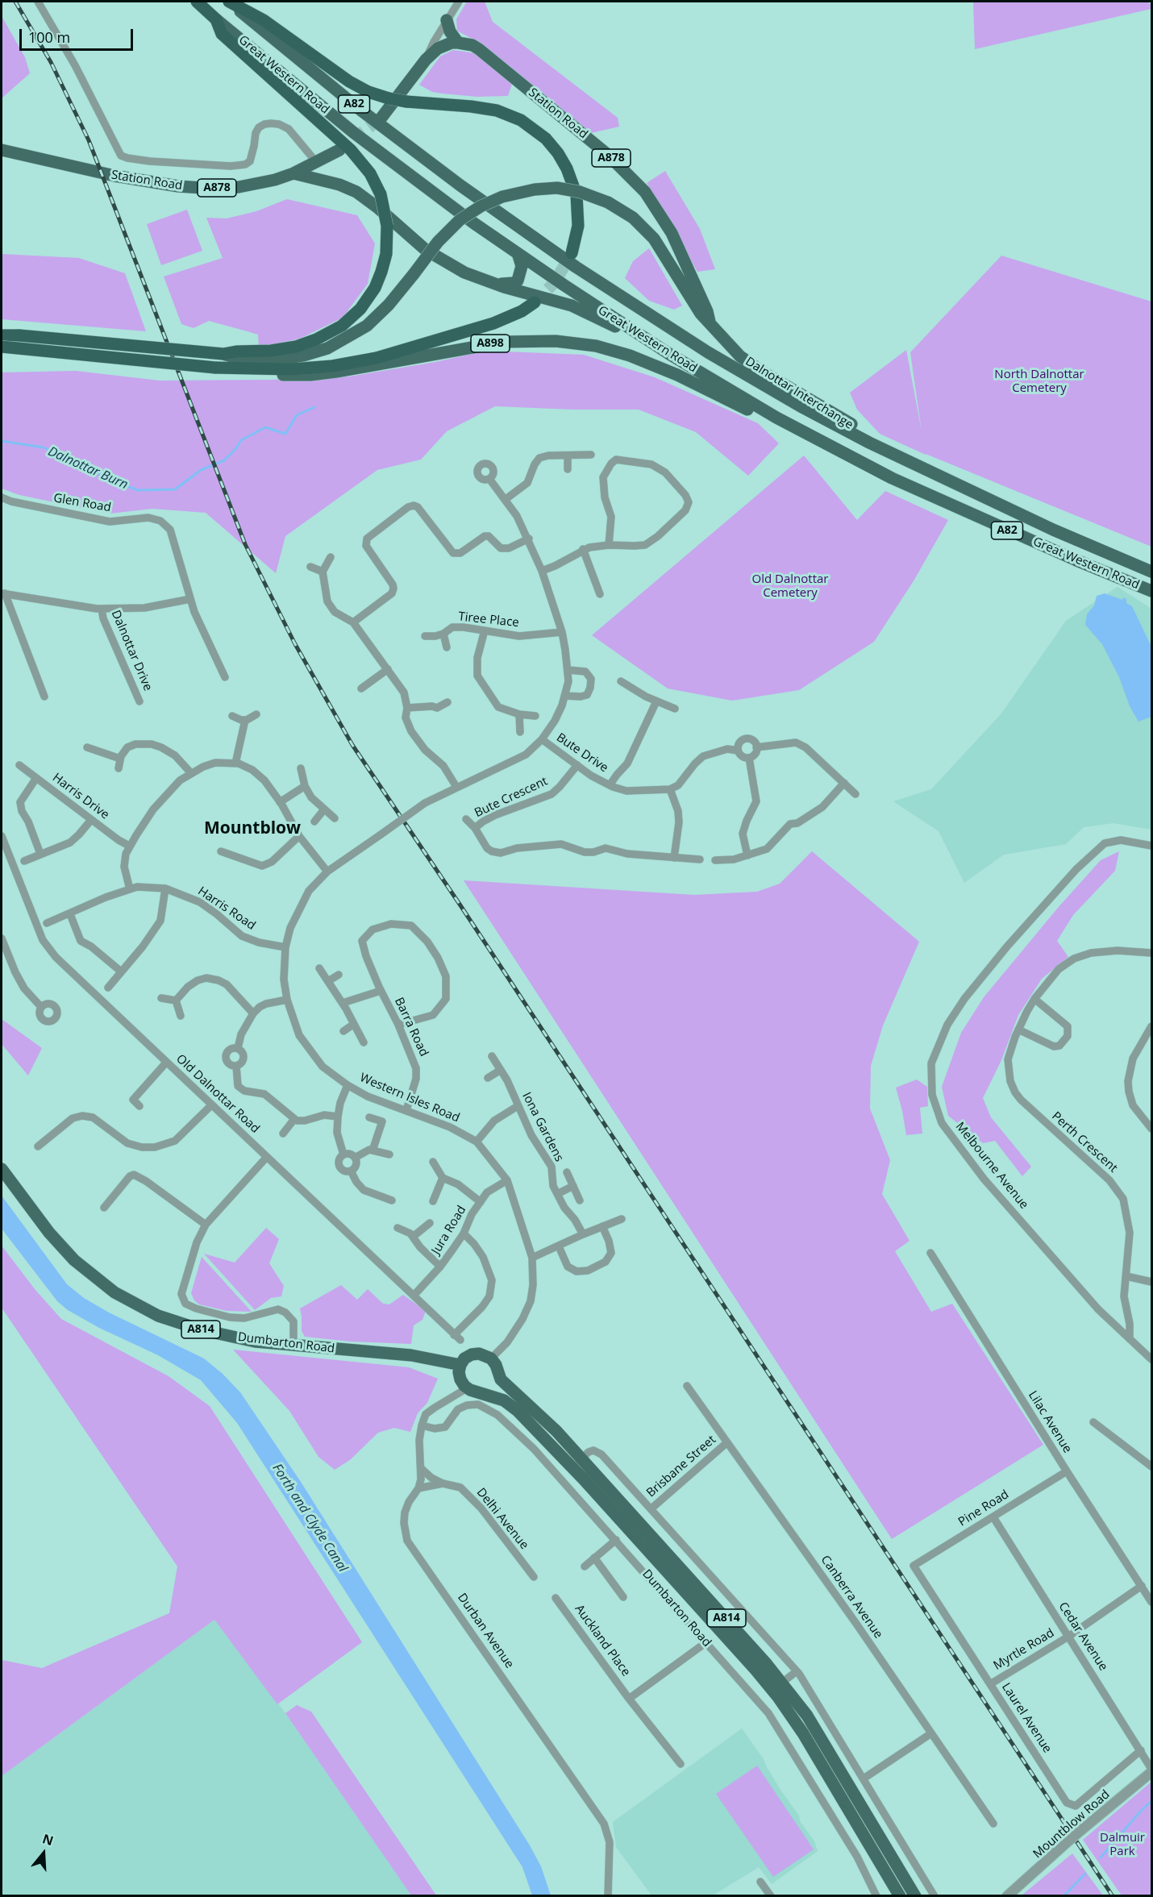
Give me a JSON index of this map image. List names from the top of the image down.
{
  "streets": {
    "highway": ["Great Western Road", "A82", "A898"],
    "main road": [
      "Station Road",
      "A878",
      "Dalnottar Interchange",
      "A814",
      "Dumbarton Road"
    ],
    "street": [
      "Glen Road",
      "Tiree Place",
      "Dalnottar Drive",
      "Bute Drive",
      "Harris Drive",
      "Bute Crescent",
      "Harris Road",
      "Barra Road",
      "Old Dalnottar Road",
      "Western Isles Road",
      "Iona Gardens",
      "Perth Crescent",
      "Melbourne Avenue",
      "Jura Road",
      "Lilac Avenue",
      "Brisbane Street",
      "Pine Road",
      "Delhi Avenue",
      "Canberra Avenue",
      "Durban Avenue",
      "Cedar Avenue",
      "Auckland Place",
      "Myrtle Road",
      "Laurel Avenue",
      "Mountblow Road"
    ]
  },
  "crossings": [
    ["Great Western Road", "A878"],
    ["Great Western Road", "A898"],
    ["Great Western Road", "Dalnottar Interchange"],
    ["Station Road", "A878"],
    ["Station Road", "Dalnottar Interchange"],
    ["Tiree Place", "Western Isles Road"],
    ["Bute Drive", "Bute Crescent"],
    ["Bute Drive", "Western Isles Road"],
    ["Harris Road", "Western Isles Road"],
    ["Barra Road", "Western Isles Road"],
    ["Old Dalnottar Road", "Jura Road"],
    ["Western Isles Road", "Jura Road"],
    ["Western Isles Road", "A814"],
    ["Western Isles Road", "Dumbarton Road"],
    ["Perth Crescent", "Melbourne Avenue"],
    ["A814", "Dumbarton Road"],
    ["Dumbarton Road", "Durban Avenue"],
    ["Lilac Avenue", "Pine Road"],
    ["Lilac Avenue", "Myrtle Road"],
    ["Brisbane Street", "Canberra Avenue"],
    ["Pine Road", "Cedar Avenue"],
    ["Pine Road", "Laurel Avenue"],
    ["Delhi Avenue", "Durban Avenue"],
    ["Cedar Avenue", "Myrtle Road"],
    ["Cedar Avenue", "Laurel Avenue"],
    ["Cedar Avenue", "Mountblow Road"],
    ["Myrtle Road", "Laurel Avenue"]
  ],
  "districts": ["Mountblow"],
  "water": ["Dalnottar Burn", "Forth and Clyde Canal"],
  "parks": ["North Dalnottar Cemetery", "Old Dalnottar Cemetery", "Dalmuir Park"],
  "scale_bar": "100 m",
  "north": "top"
}
